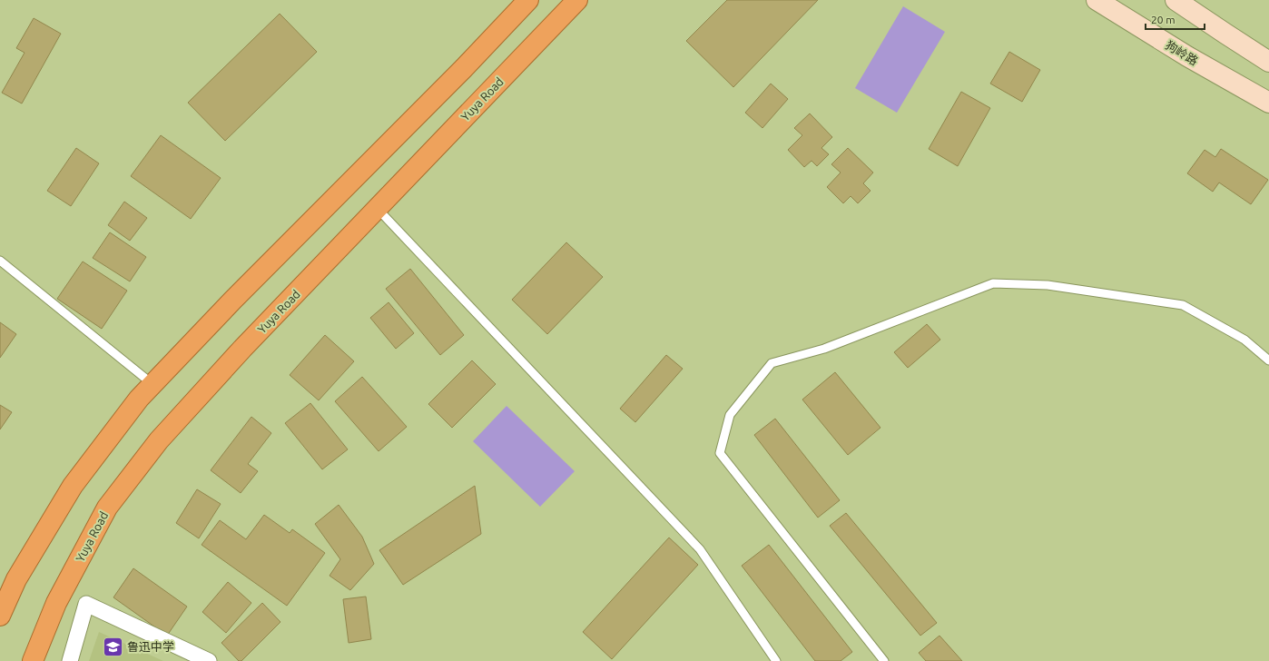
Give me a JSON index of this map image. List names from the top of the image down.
{
  "streets": {
    "highway": ["Yuya Road"],
    "main road": ["狗岭路"]
  },
  "places": {
    "school or university": ["鲁迅中学"]
  },
  "scale_bar": "20 m"
}
